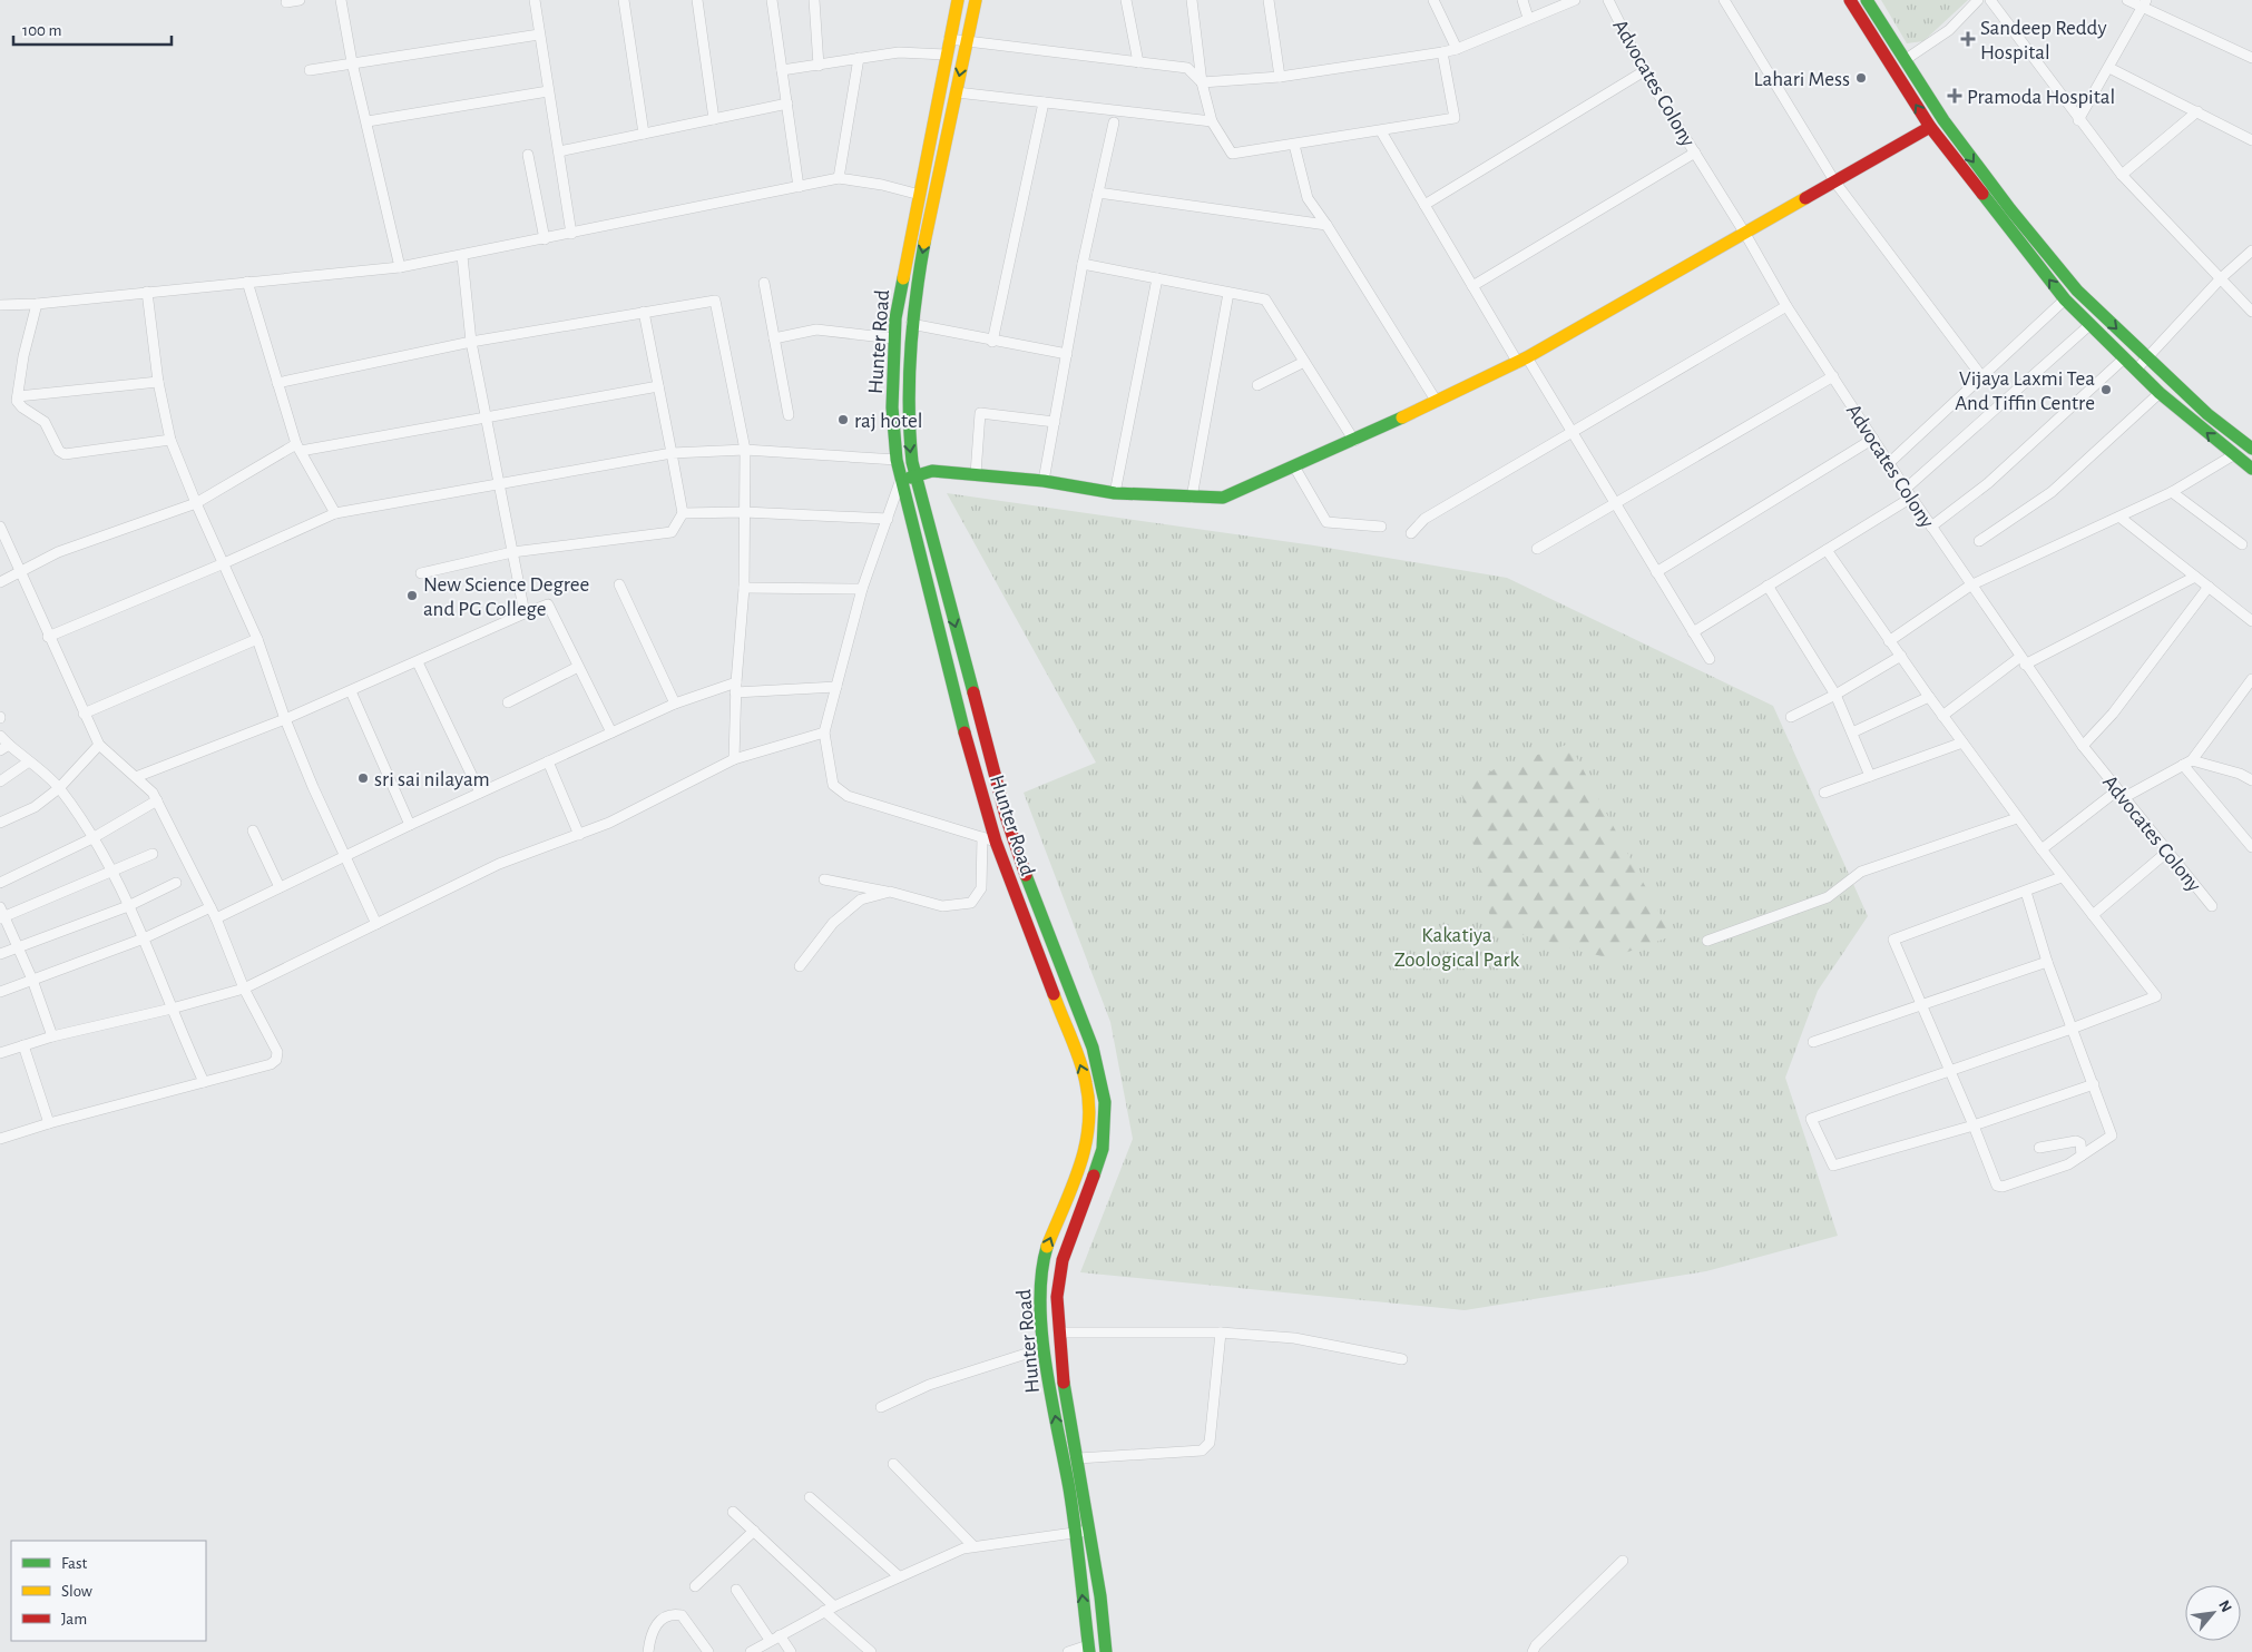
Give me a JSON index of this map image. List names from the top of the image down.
{
  "streets": {
    "main road": ["Hunter Road"],
    "street": ["Advocates Colony"]
  },
  "parks": ["Kakatiya Zoological Park"],
  "places": {
    "health": ["Sandeep Reddy Hospital", "Pramoda Hospital"],
    "other": [
      "Lahari Mess",
      "Vijaya Laxmi Tea And Tiffin Centre",
      "raj hotel",
      "New Science Degree and PG College",
      "sri sai nilayam"
    ]
  },
  "legend": ["Fast", "Slow", "Jam"],
  "scale_bar": "100 m",
  "north": "top right"
}
